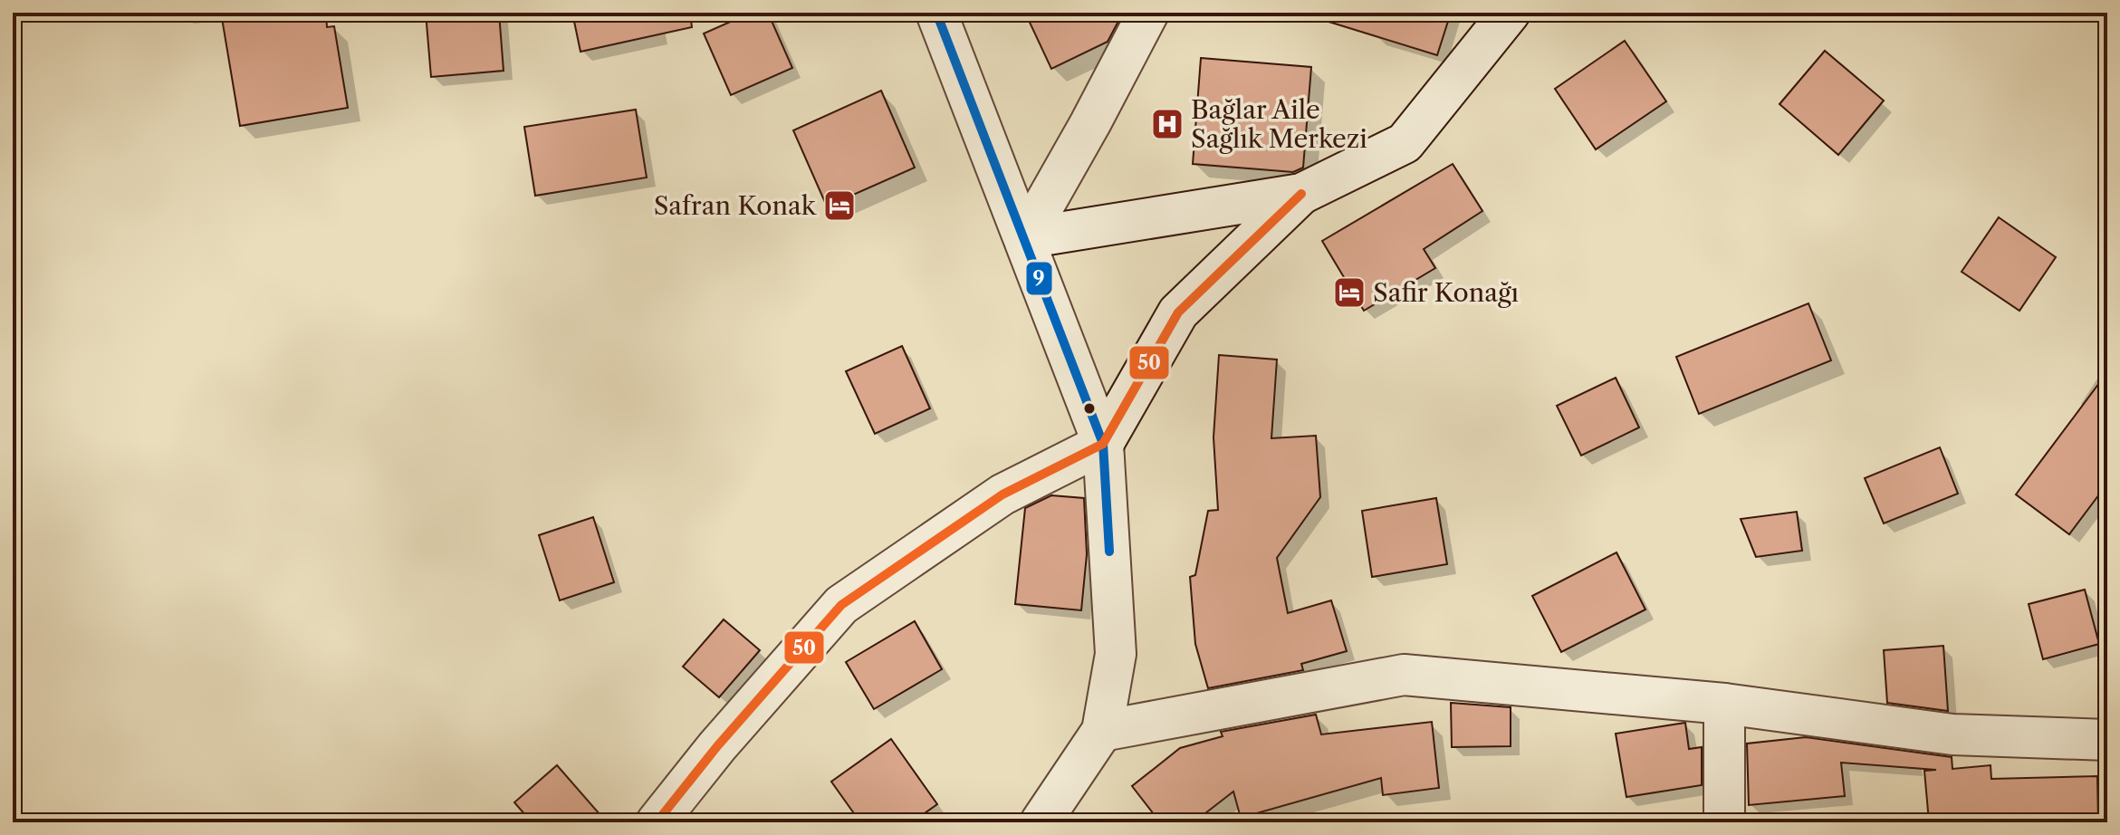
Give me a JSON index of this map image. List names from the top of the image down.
{
  "places": {
    "hospital": ["Bağlar Aile Sağlık Merkezi"],
    "hotel": ["Safran Konak", "Safir Konağı"]
  },
  "lines": ["transit line 9", "transit line 50"]
}
